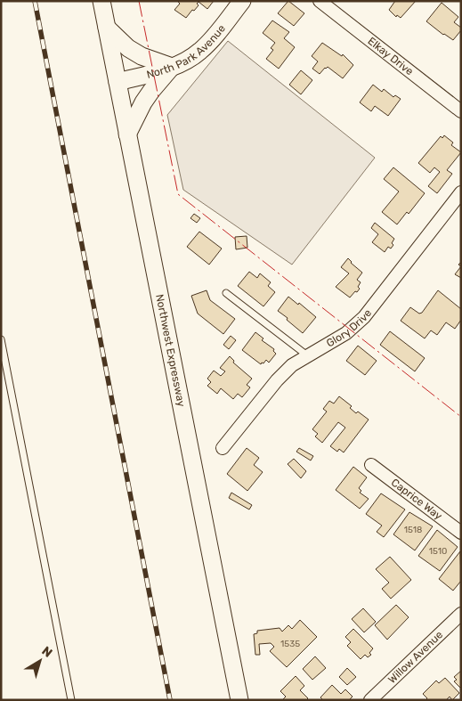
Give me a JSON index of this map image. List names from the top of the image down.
{
  "streets": {
    "main road": ["North Park Avenue", "Northwest Expressway"],
    "street": [
      "Elkay Drive",
      "Glory Drive",
      "Caprice Way",
      "Willow Avenue"
    ]
  },
  "crossings": [
    ["North Park Avenue", "Northwest Expressway"]
  ],
  "house_numbers": ["1518", "1510", "1535"],
  "north": "top right"
}
